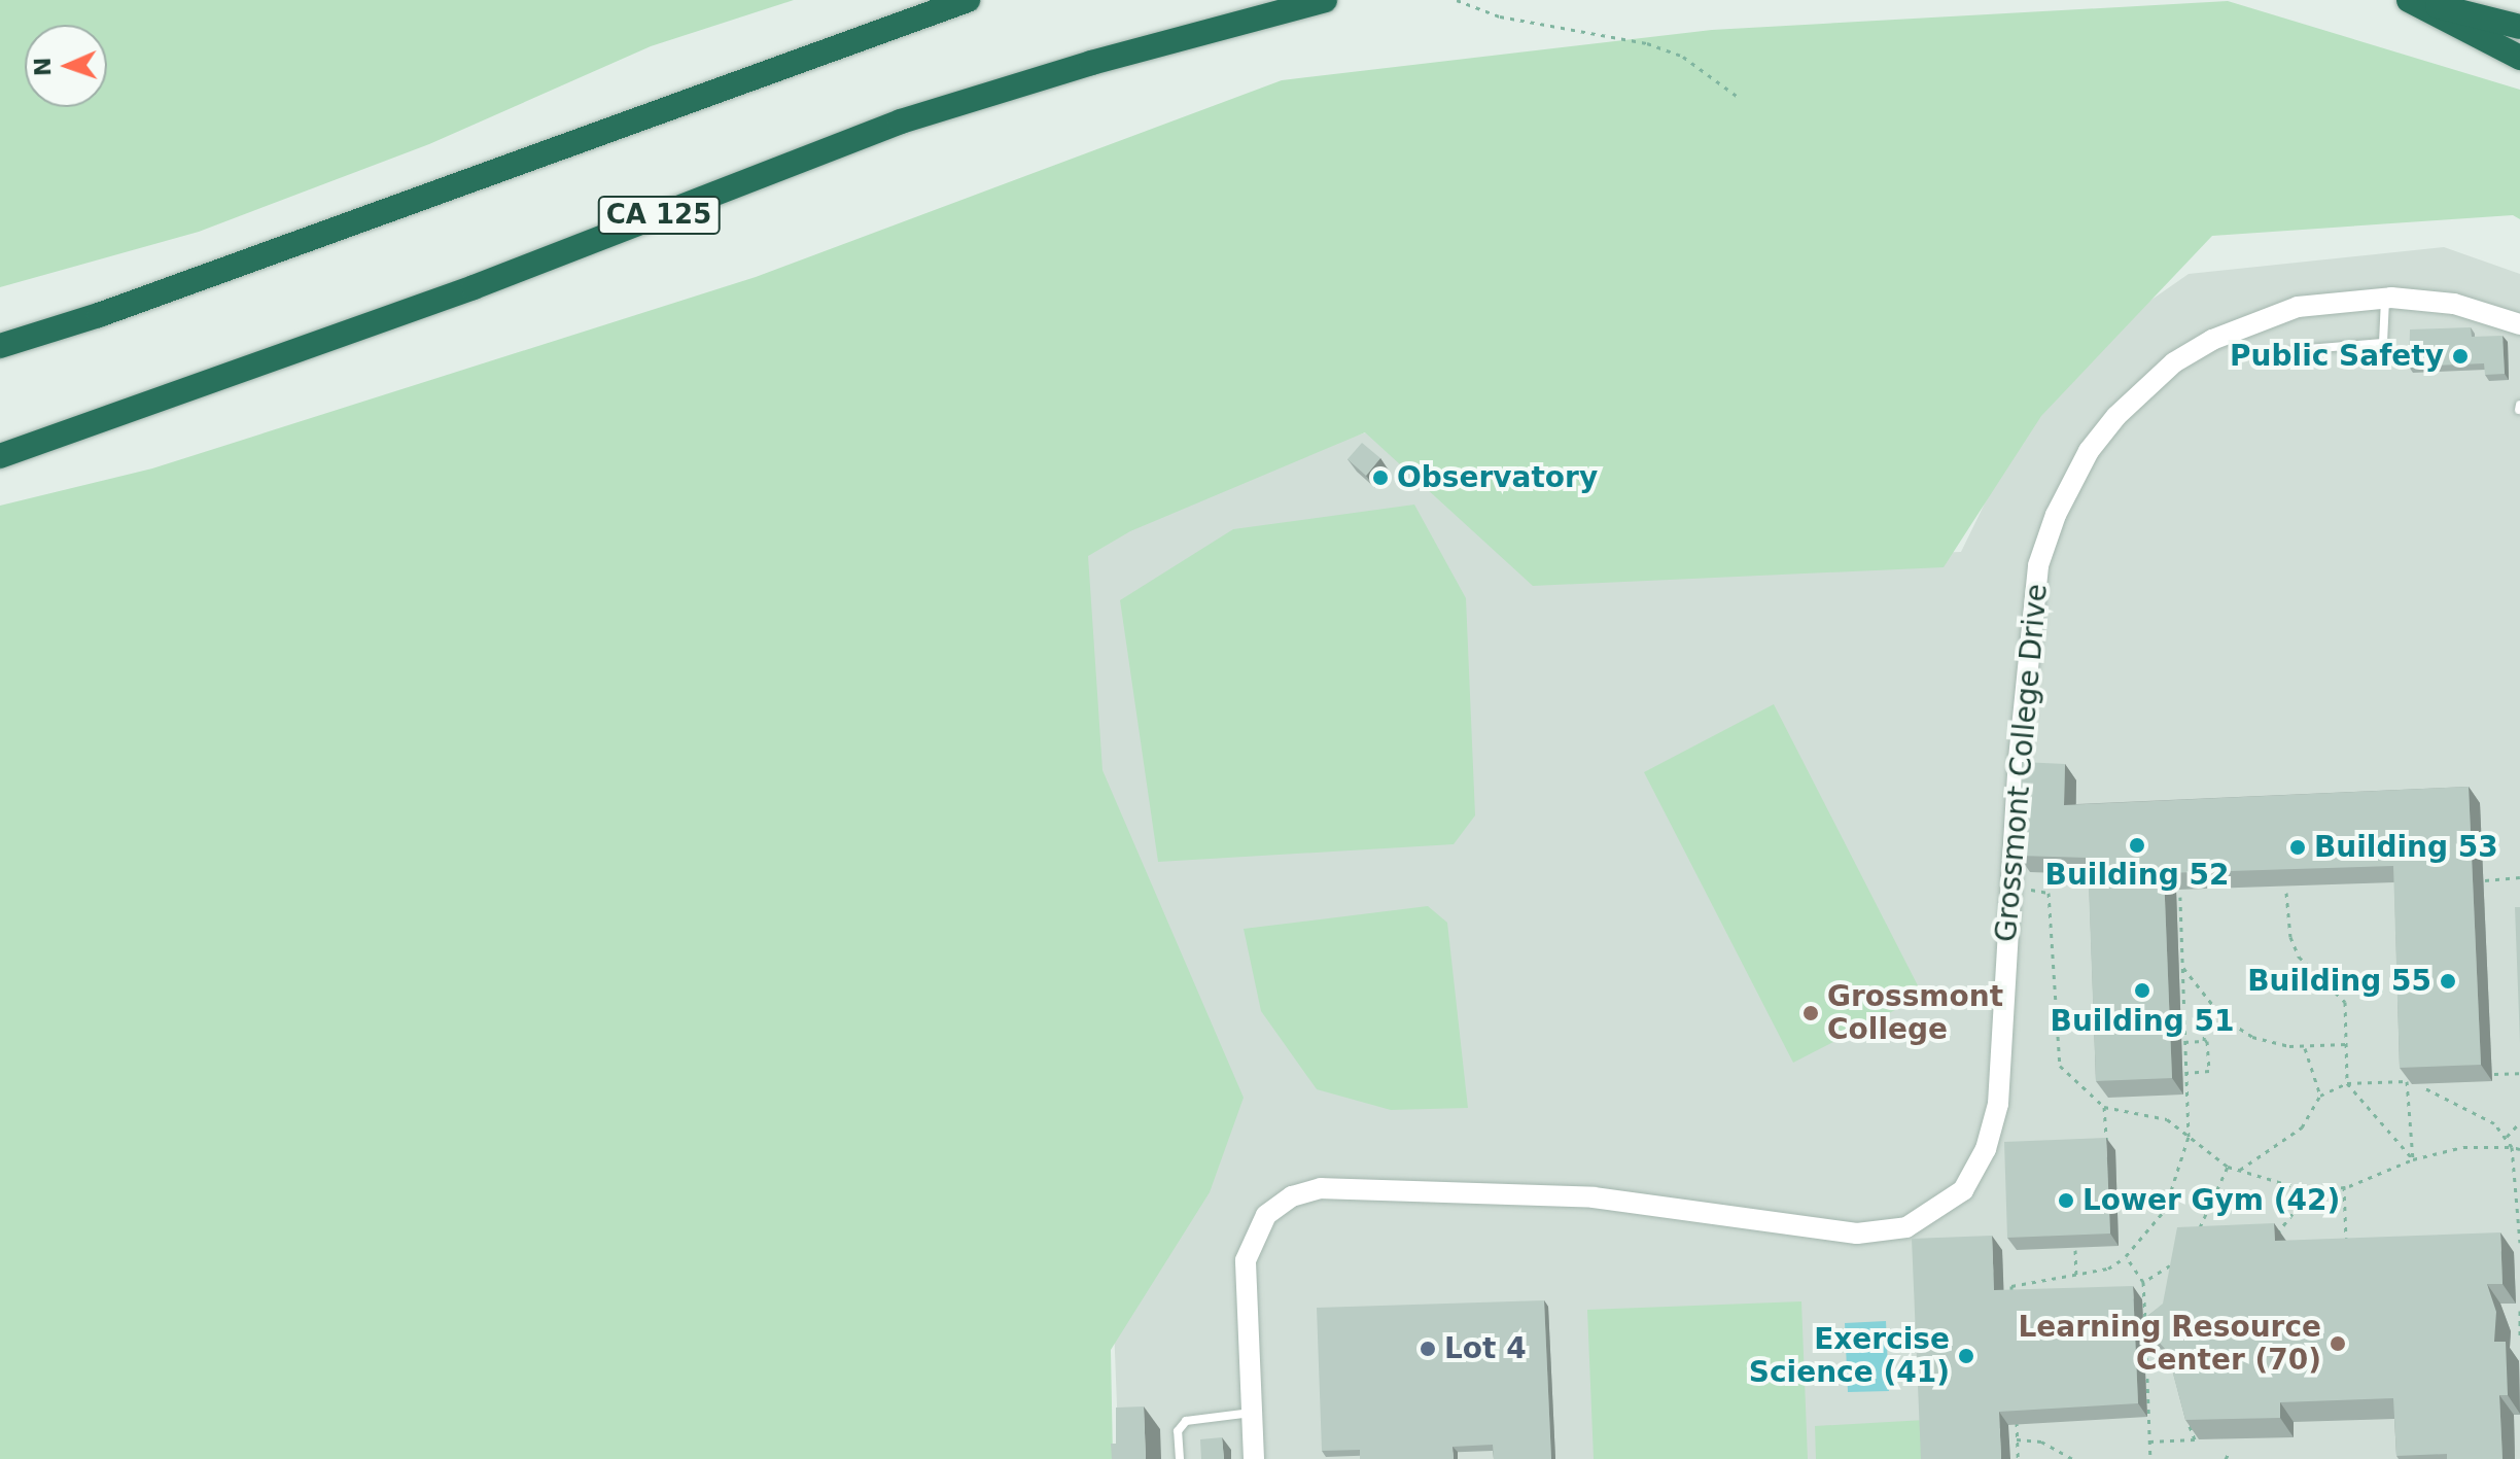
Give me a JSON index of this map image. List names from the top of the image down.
{
  "streets": {
    "highway": ["CA 125"],
    "street": ["Grossmont College Drive"]
  },
  "places": [
    "Public Safety",
    "Observatory",
    "Building 52",
    "Building 53",
    "Building 55",
    "Building 51",
    "Grossmont College",
    "Lower Gym (42)",
    "Learning Resource Center (70)",
    "Lot 4",
    "Exercise Science (41)"
  ],
  "north": "left"
}
